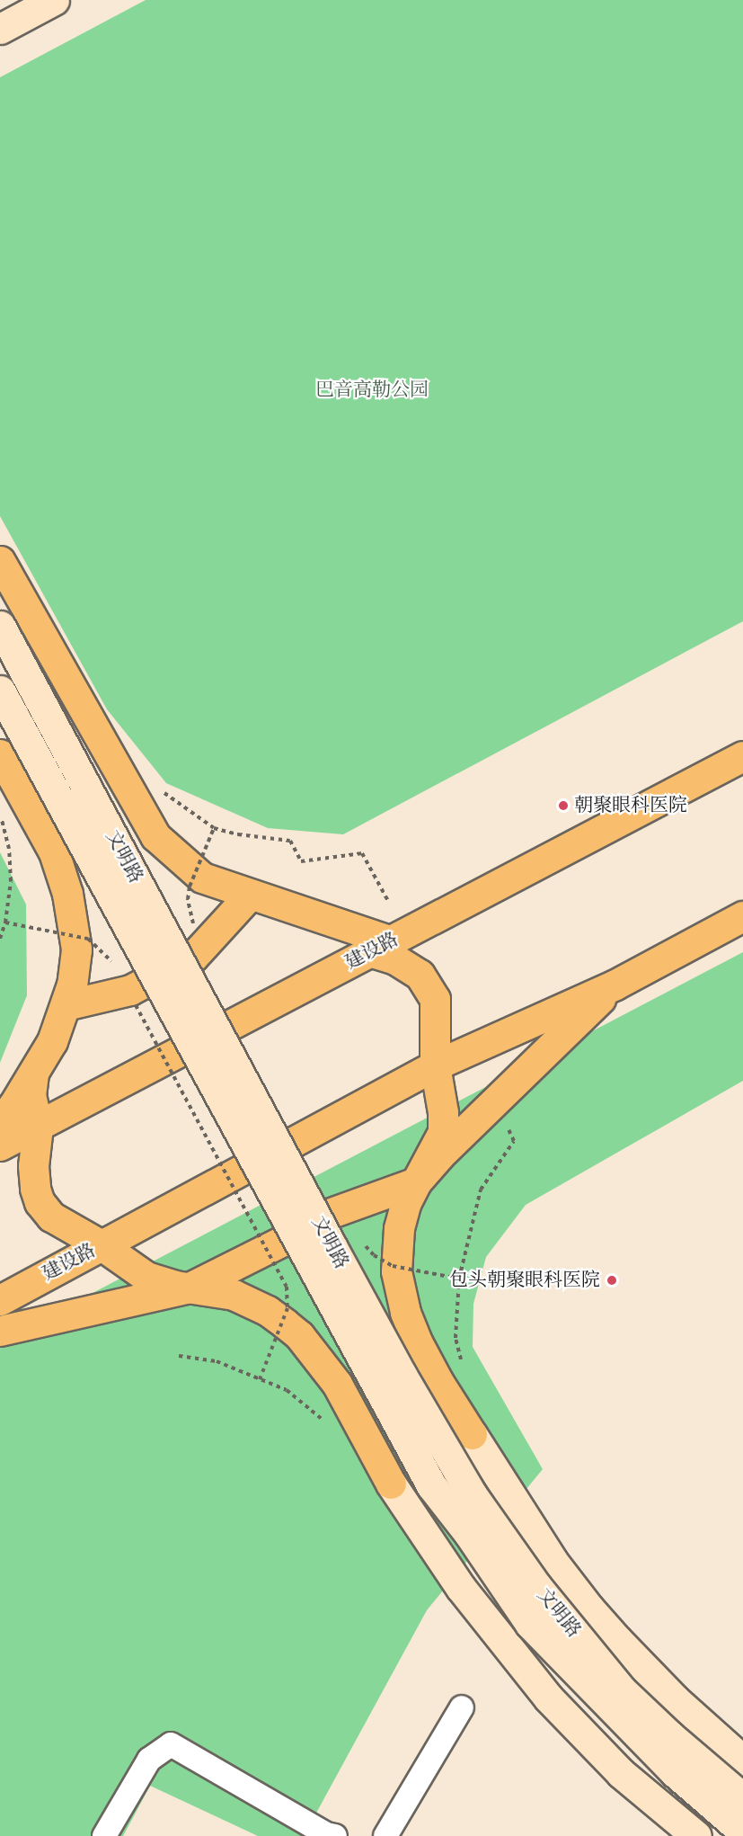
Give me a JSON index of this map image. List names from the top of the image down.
{
  "streets": {
    "main road": ["文明路", "建设路"]
  },
  "parks": ["巴音高勒公园"],
  "places": ["朝聚眼科医院", "包头朝聚眼科医院"]
}
